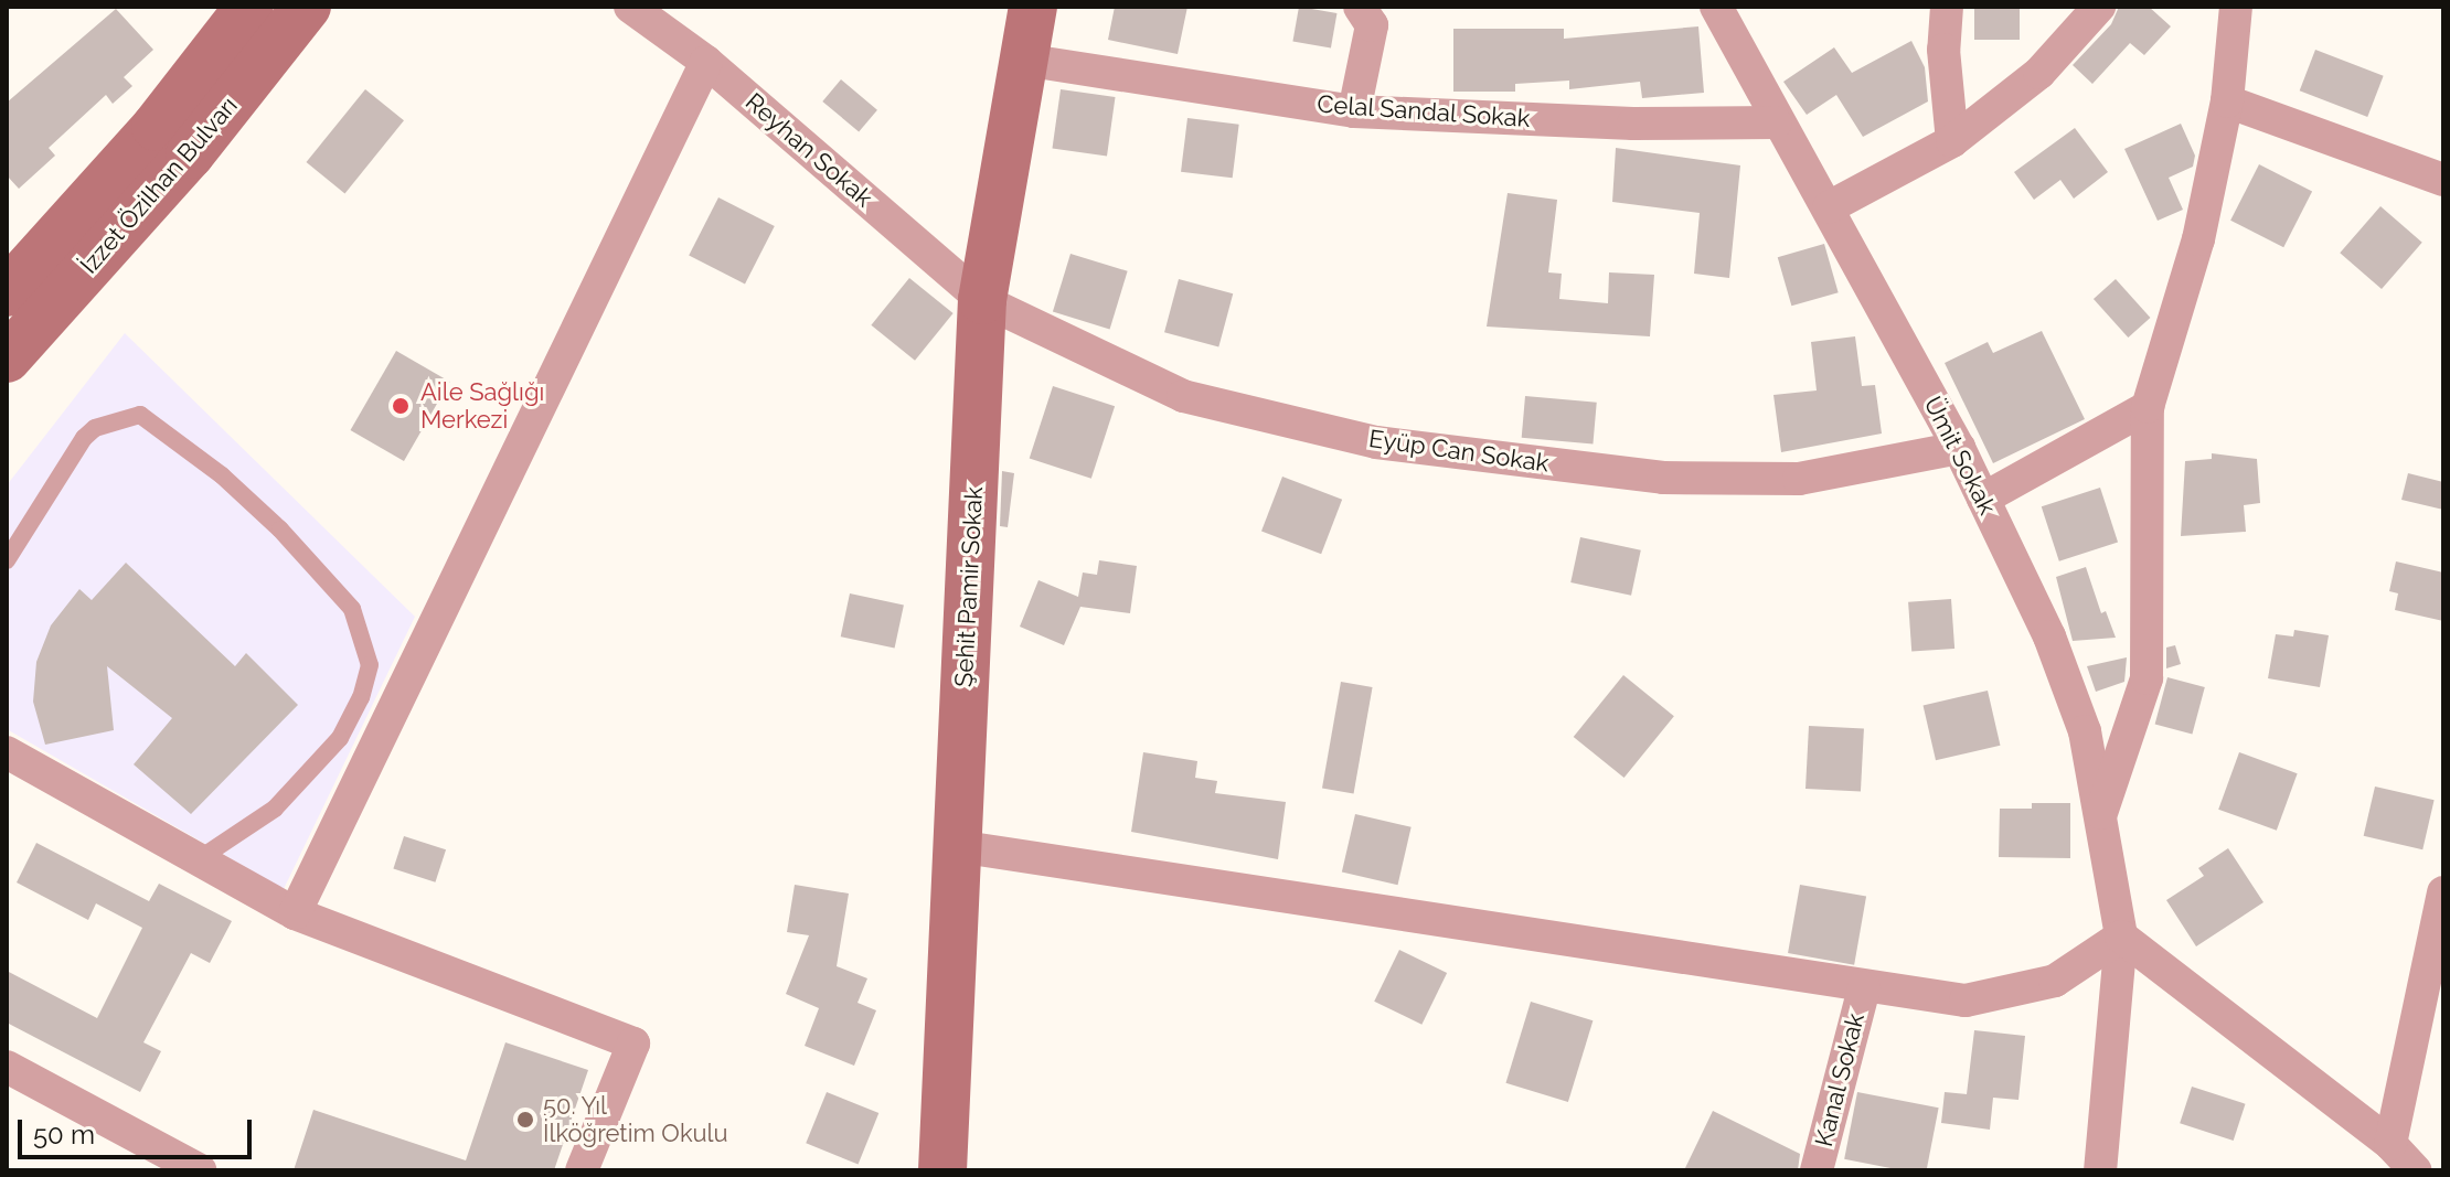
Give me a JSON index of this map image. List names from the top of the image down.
{
  "streets": {
    "street": [
      "Celal Sandal Sokak",
      "Reyhan Sokak",
      "İzzet Özilhan Bulvarı",
      "Eyüp Can Sokak",
      "Ümit Sokak",
      "Şehit Pamir Sokak",
      "Kanal Sokak"
    ]
  },
  "crossings": [
    ["Celal Sandal Sokak", "Ümit Sokak"],
    ["Celal Sandal Sokak", "Şehit Pamir Sokak"],
    ["Reyhan Sokak", "Eyüp Can Sokak"],
    ["Reyhan Sokak", "Şehit Pamir Sokak"],
    ["Eyüp Can Sokak", "Ümit Sokak"],
    ["Eyüp Can Sokak", "Şehit Pamir Sokak"]
  ],
  "places": ["Aile Sağlığı Merkezi", "50. Yıl İlköğretim Okulu"],
  "scale_bar": "50 m"
}
